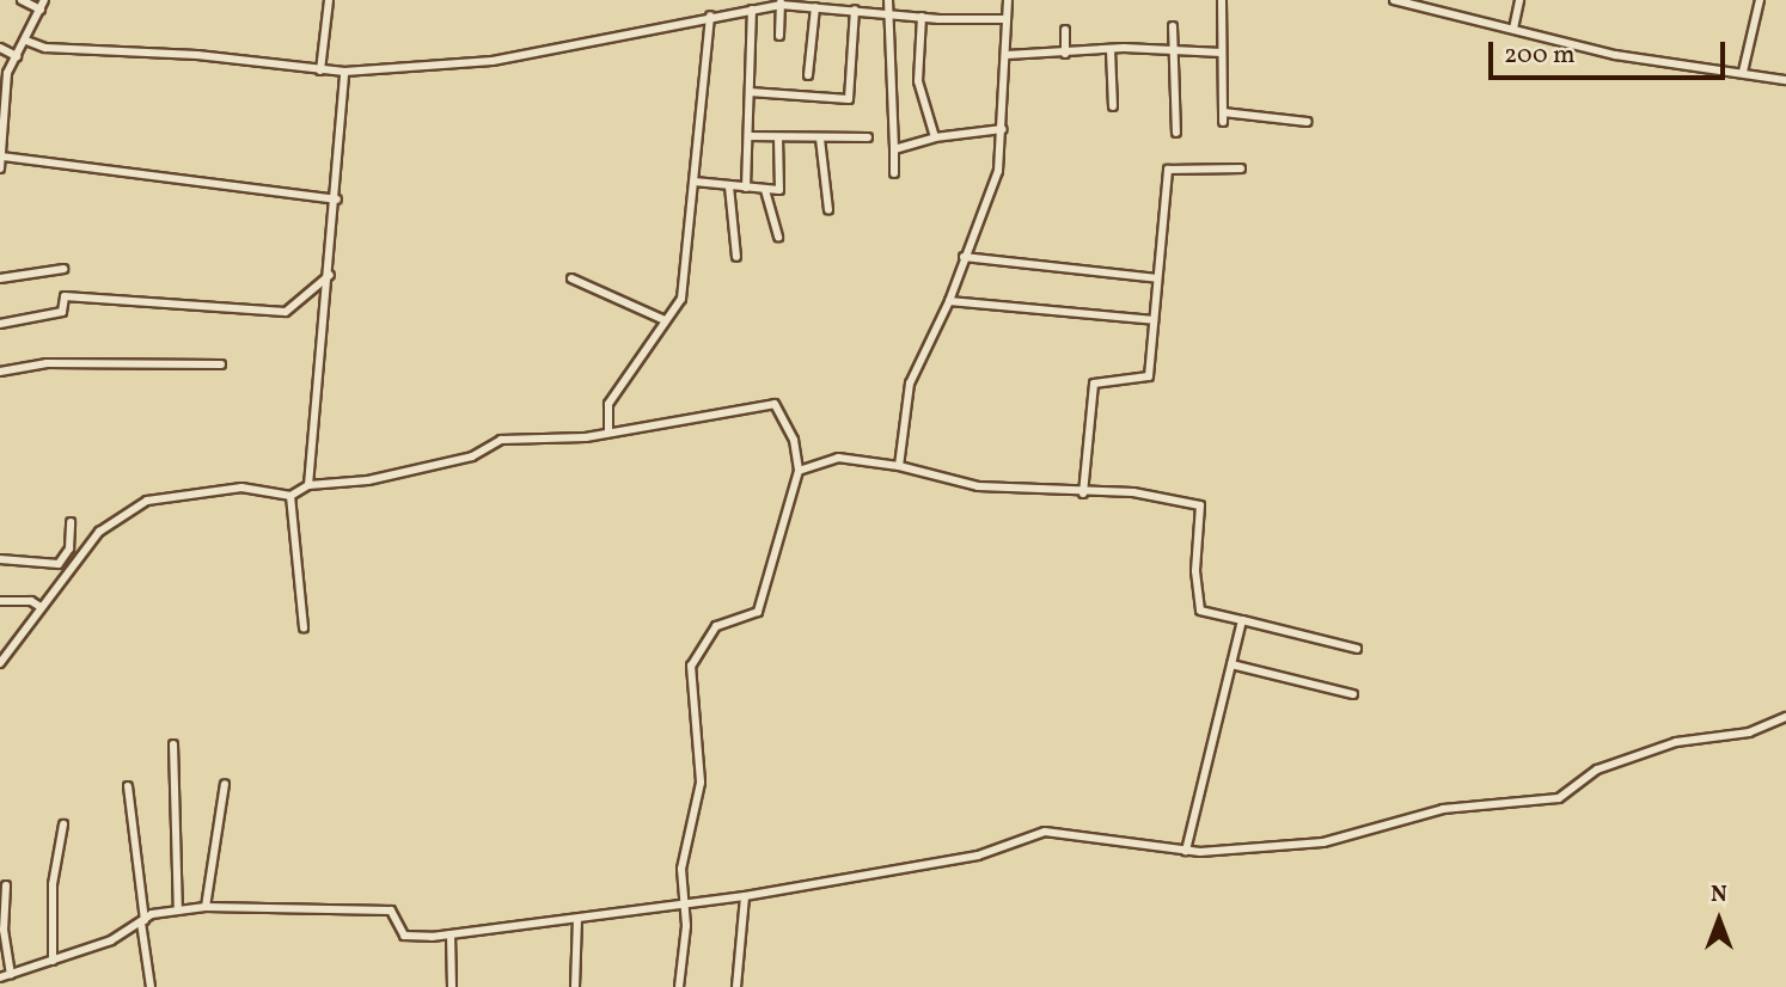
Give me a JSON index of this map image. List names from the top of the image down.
{
  "scale_bar": "200 m",
  "north": "top"
}
